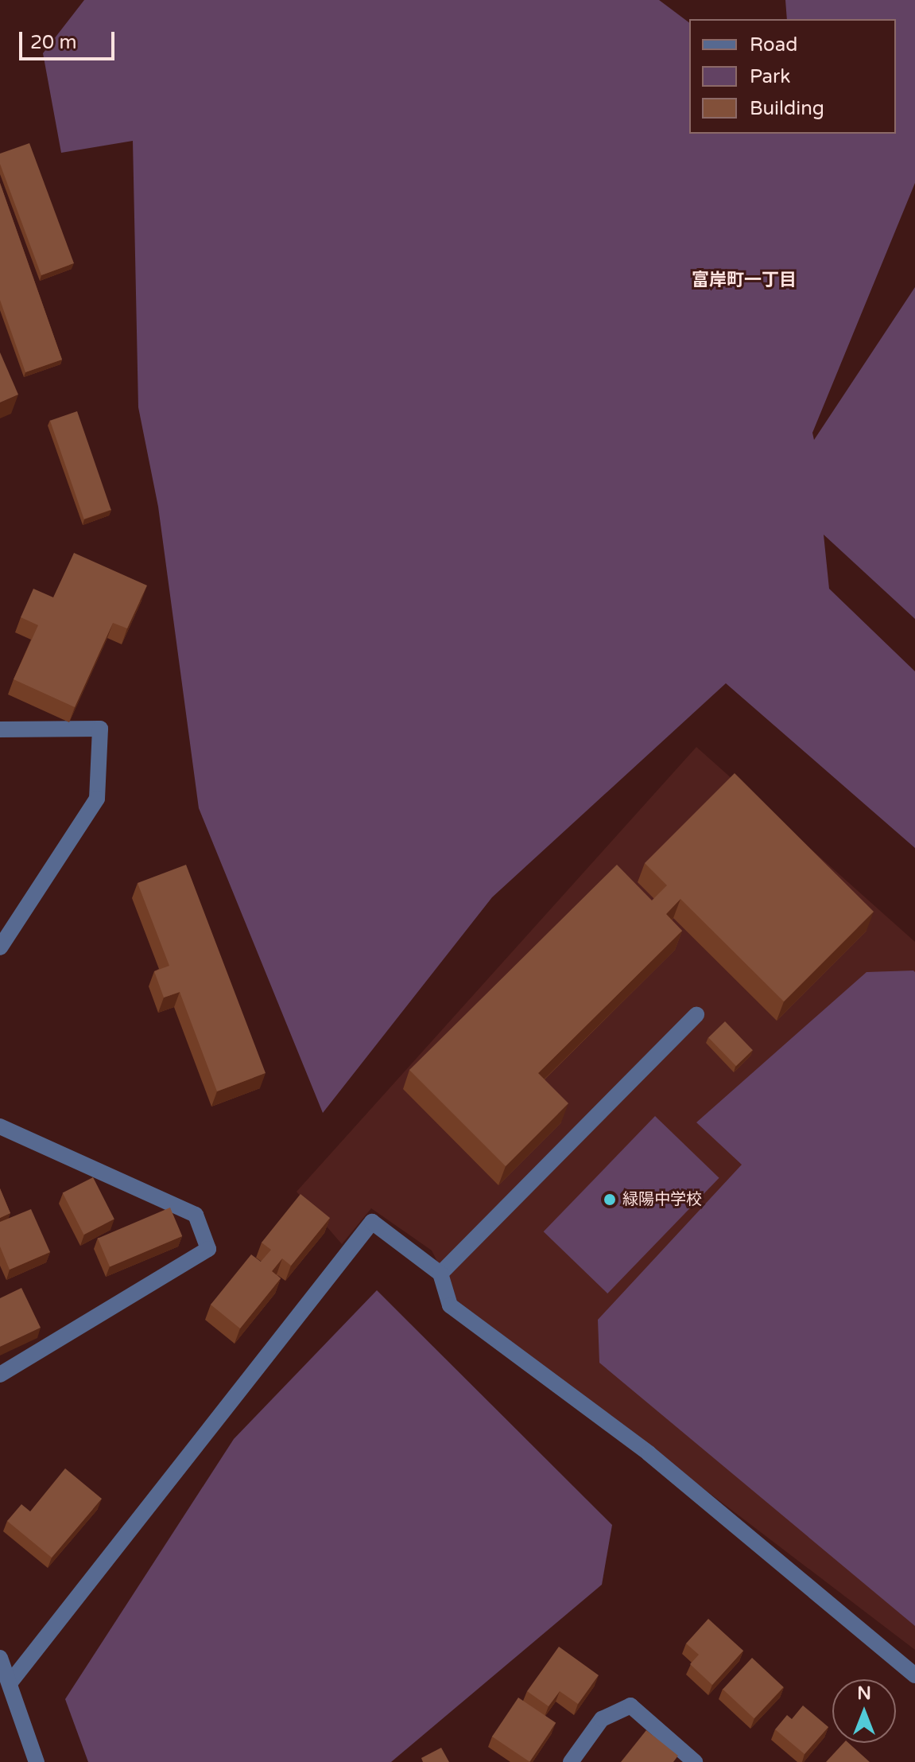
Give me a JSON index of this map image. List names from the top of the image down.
{
  "districts": ["富岸町一丁目"],
  "places": ["緑陽中学校"],
  "legend": ["Road", "Park", "Building"],
  "scale_bar": "20 m",
  "north": "top"
}
